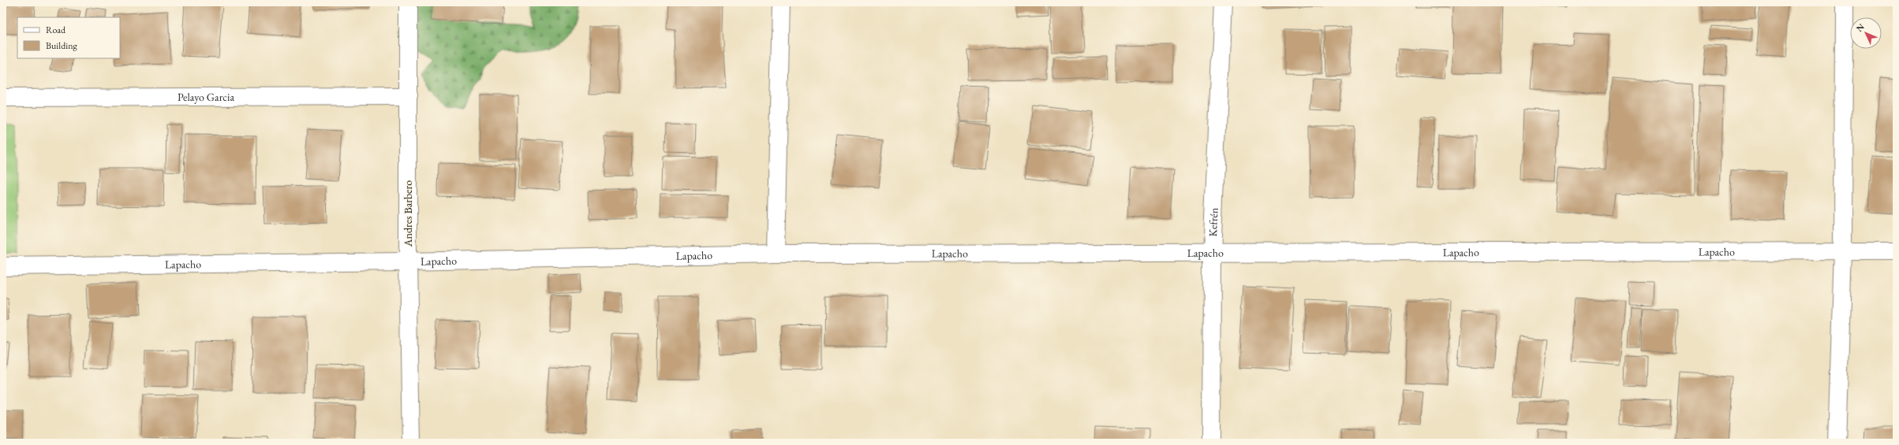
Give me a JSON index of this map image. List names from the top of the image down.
{
  "streets": {
    "street": [
      "Pelayo Garcia",
      "Andres Barbero",
      "Kefrén",
      "Lapacho"
    ]
  },
  "crossings": [
    ["Pelayo Garcia", "Andres Barbero"],
    ["Andres Barbero", "Lapacho"],
    ["Kefrén", "Lapacho"]
  ],
  "legend": ["Road", "Building"],
  "north": "top left"
}
